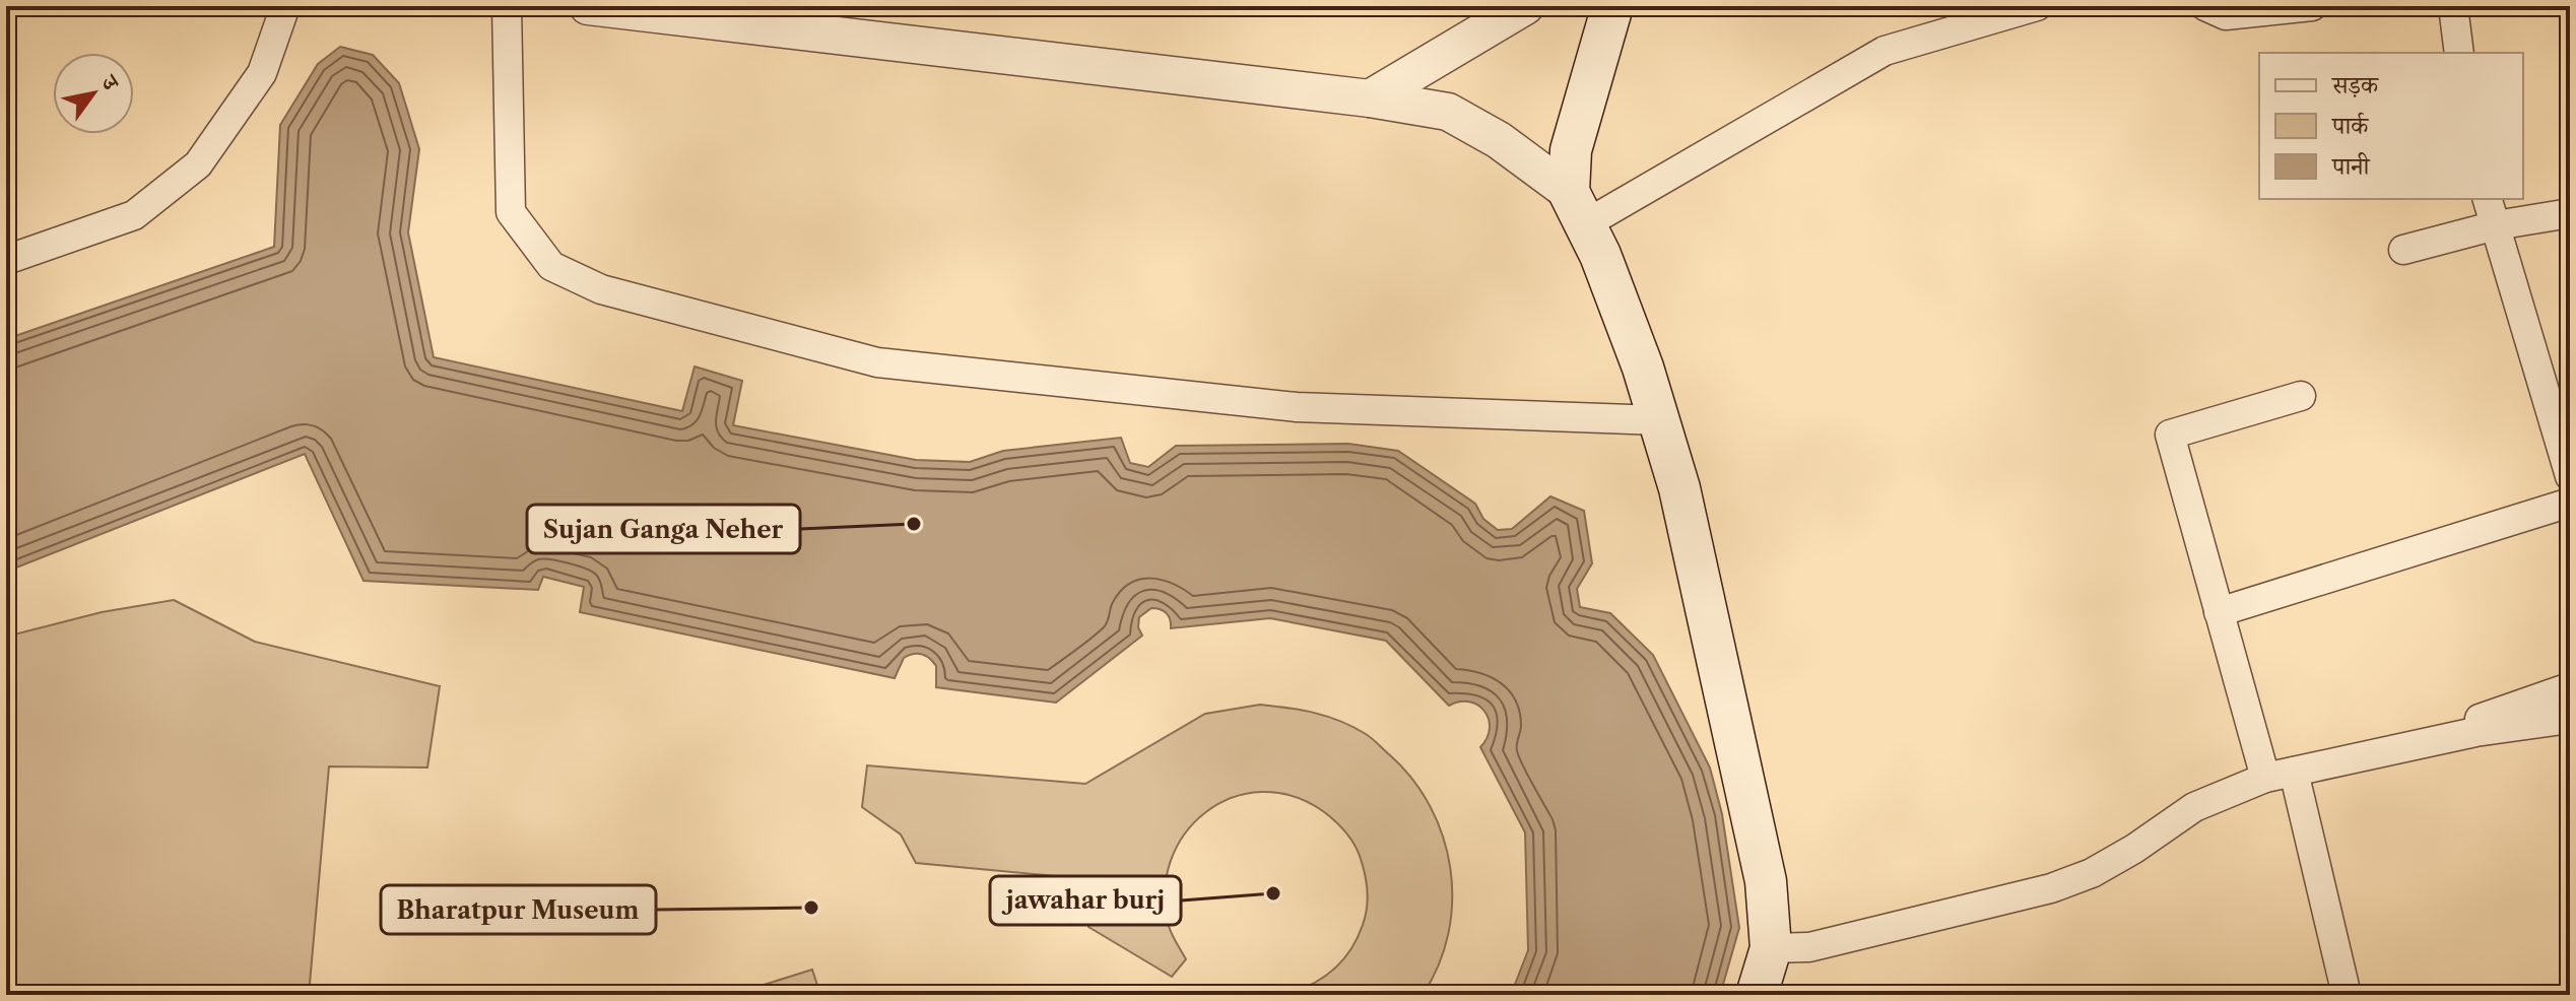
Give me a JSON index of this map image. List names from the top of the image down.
{
  "places": ["Sujan Ganga Neher", "jawahar burj", "Bharatpur Museum"],
  "legend": ["सड़क", "पार्क", "पानी"],
  "north": "top right"
}
